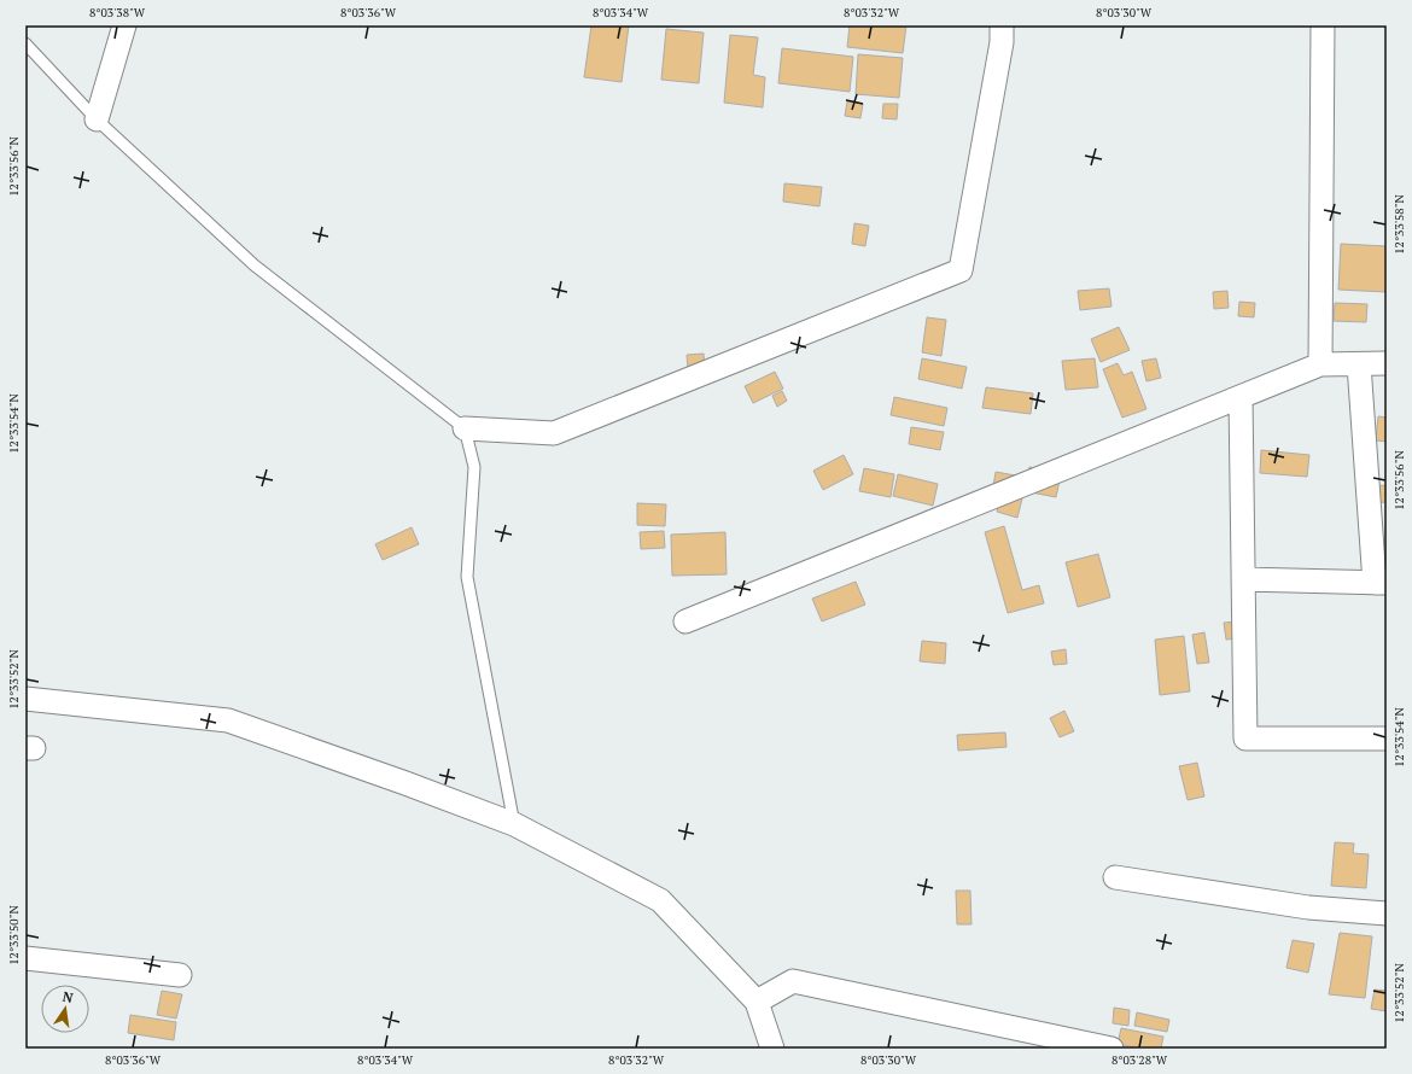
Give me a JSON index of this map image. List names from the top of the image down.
{
  "north": "top",
  "coordinates": [
    "8°03'38\"W",
    "8°03'36\"W",
    "8°03'34\"W",
    "8°03'32\"W",
    "8°03'30\"W",
    "12°33'56\"N",
    "12°33'58\"N",
    "12°33'54\"N",
    "12°33'52\"N",
    "12°33'50\"N",
    "8°03'28\"W"
  ]
}
